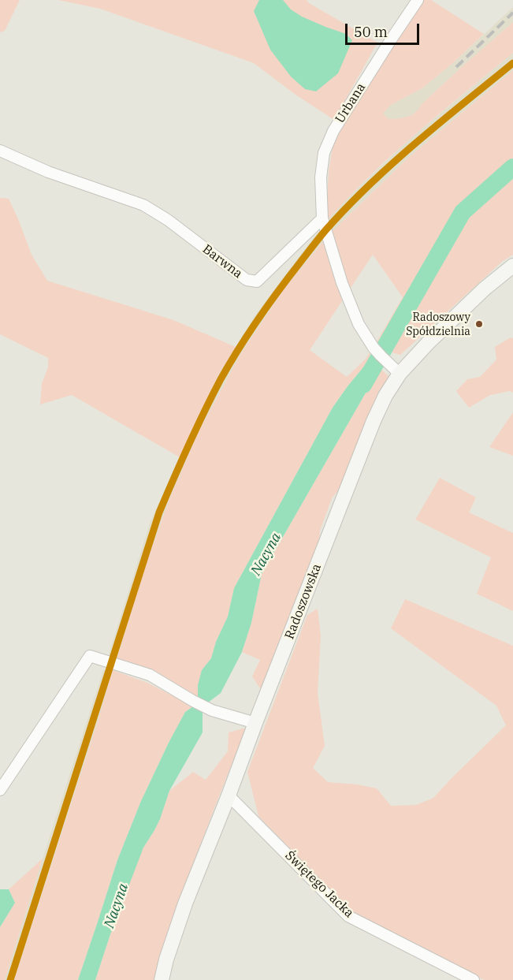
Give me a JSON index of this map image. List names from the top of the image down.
{
  "streets": {
    "street": [
      "Urbana",
      "Barwna",
      "Radoszowska",
      "Świętego Jacka"
    ]
  },
  "crossings": [
    ["Urbana", "Barwna"],
    ["Radoszowska", "Świętego Jacka"]
  ],
  "water": ["Nacyna"],
  "places": ["Radoszowy Spółdzielnia"],
  "scale_bar": "50 m"
}
